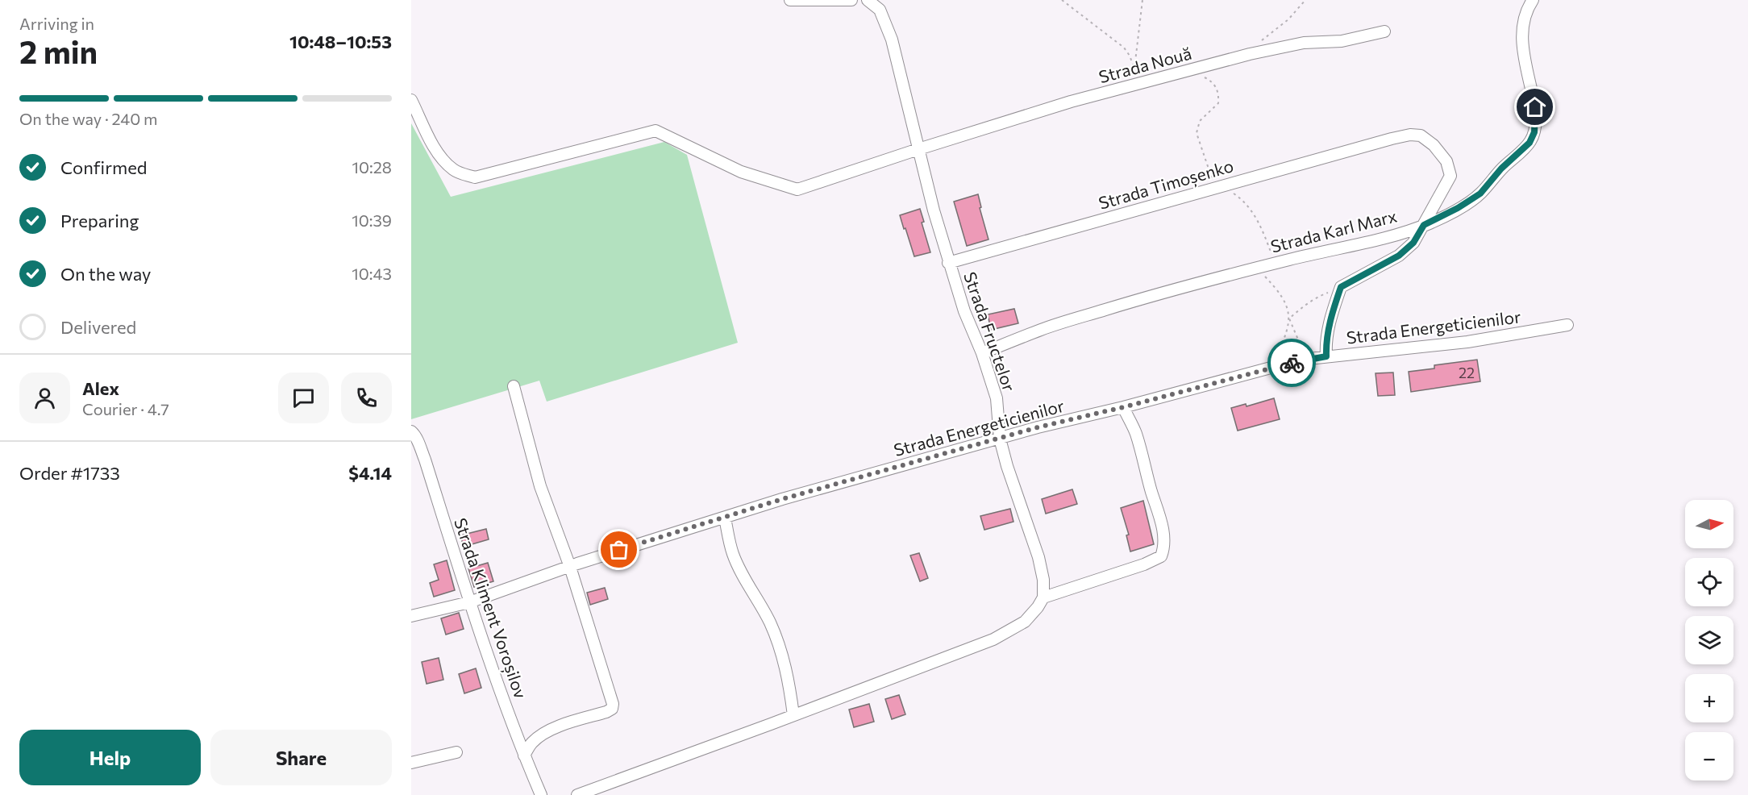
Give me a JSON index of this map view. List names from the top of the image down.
{
  "streets": {
    "street": [
      "Strada Nouă",
      "Strada Timoșenko",
      "Strada Karl Marx",
      "Strada Energeticienilor",
      "Strada Fructelor",
      "Strada Kliment Voroșilov"
    ]
  },
  "crossings": [
    ["Strada Nouă", "Strada Fructelor"],
    ["Strada Timoșenko", "Strada Karl Marx"],
    ["Strada Timoșenko", "Strada Fructelor"],
    ["Strada Karl Marx", "Strada Fructelor"],
    ["Strada Energeticienilor", "Strada Fructelor"],
    ["Strada Energeticienilor", "Strada Kliment Voroșilov"]
  ],
  "house_numbers": ["22"],
  "north": "right",
  "page": {
    "heading": ["2 min", "Arriving in", "10:48–10:53"],
    "panel": [
      "Alex",
      "Courier · 4.7",
      "Order #1733",
      "$4.14"
    ],
    "bar": "On the way · 240 m",
    "list": [
      ["Confirmed", "10:28"],
      ["Preparing", "10:39"],
      ["On the way", "10:43"],
      "Delivered"
    ],
    "map_buttons": ["+", "−"],
    "buttons": ["Help", "Share"]
  }
}
